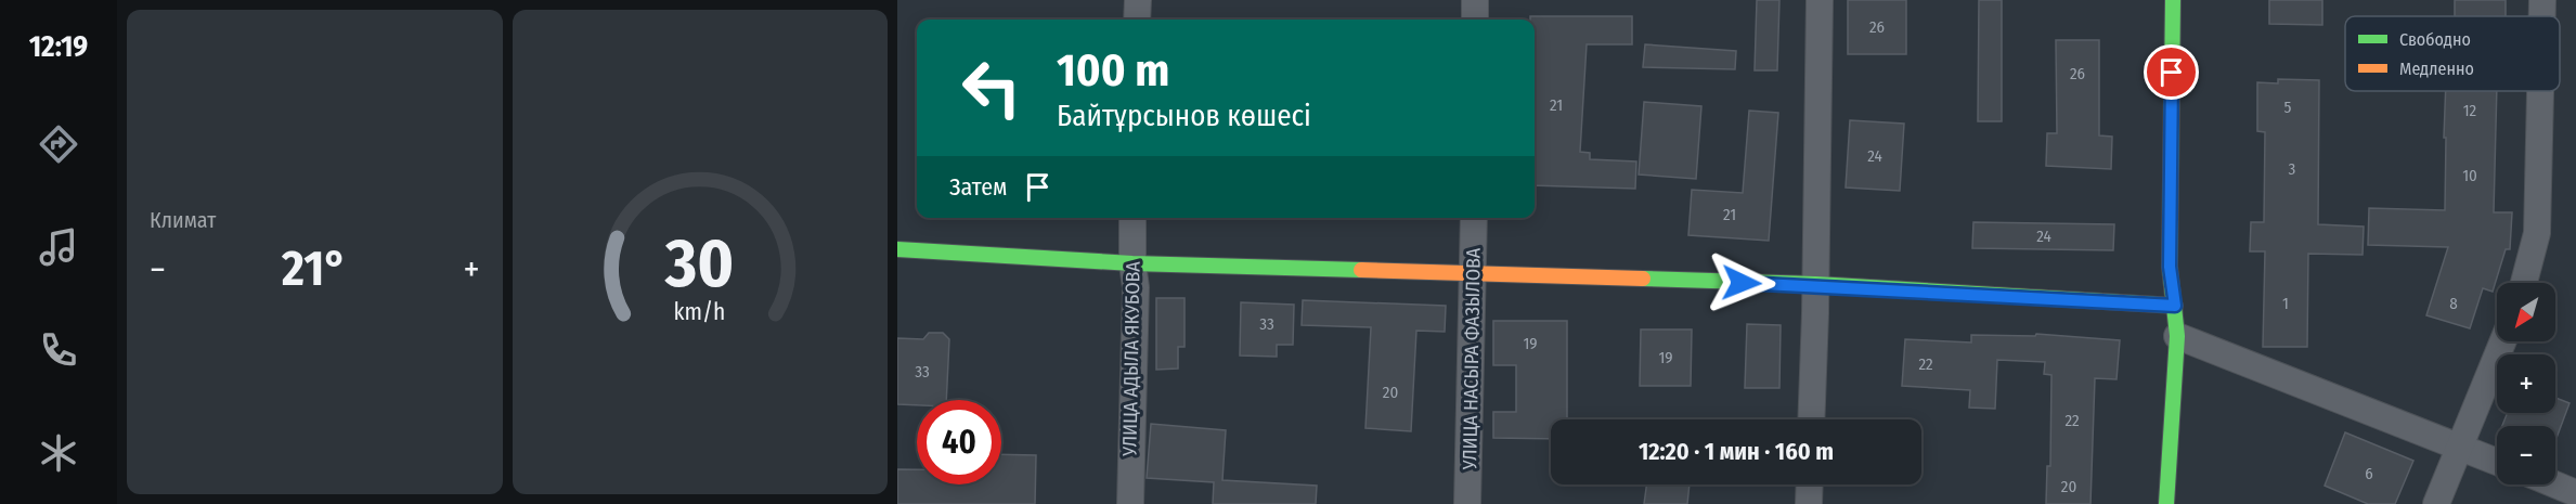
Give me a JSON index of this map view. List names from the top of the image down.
{
  "streets": {
    "street": ["УЛИЦА АДЫЛА ЯКУБОВА", "УЛИЦА НАСЫРА ФАЗЫЛОВА"]
  },
  "house_numbers": [
    "26",
    "26",
    "21",
    "5",
    "12",
    "24",
    "3",
    "10",
    "21",
    "24",
    "1",
    "8",
    "33",
    "19",
    "19",
    "22",
    "33",
    "20",
    "22",
    "6",
    "20"
  ],
  "legend": ["Свободно", "Медленно"],
  "north": "bottom left",
  "page": {
    "tabs": "12:19",
    "tile": "Климат",
    "turn": ["100 m", "Байтұрсынов көшесі"],
    "then": "Затем",
    "heat": ["−", "21°", "+"],
    "map_buttons": ["+", "−"],
    "limit": "40",
    "trip": "12:20 · 1 мин · 160 m",
    "gauge": ["30", "km/h"]
  }
}
